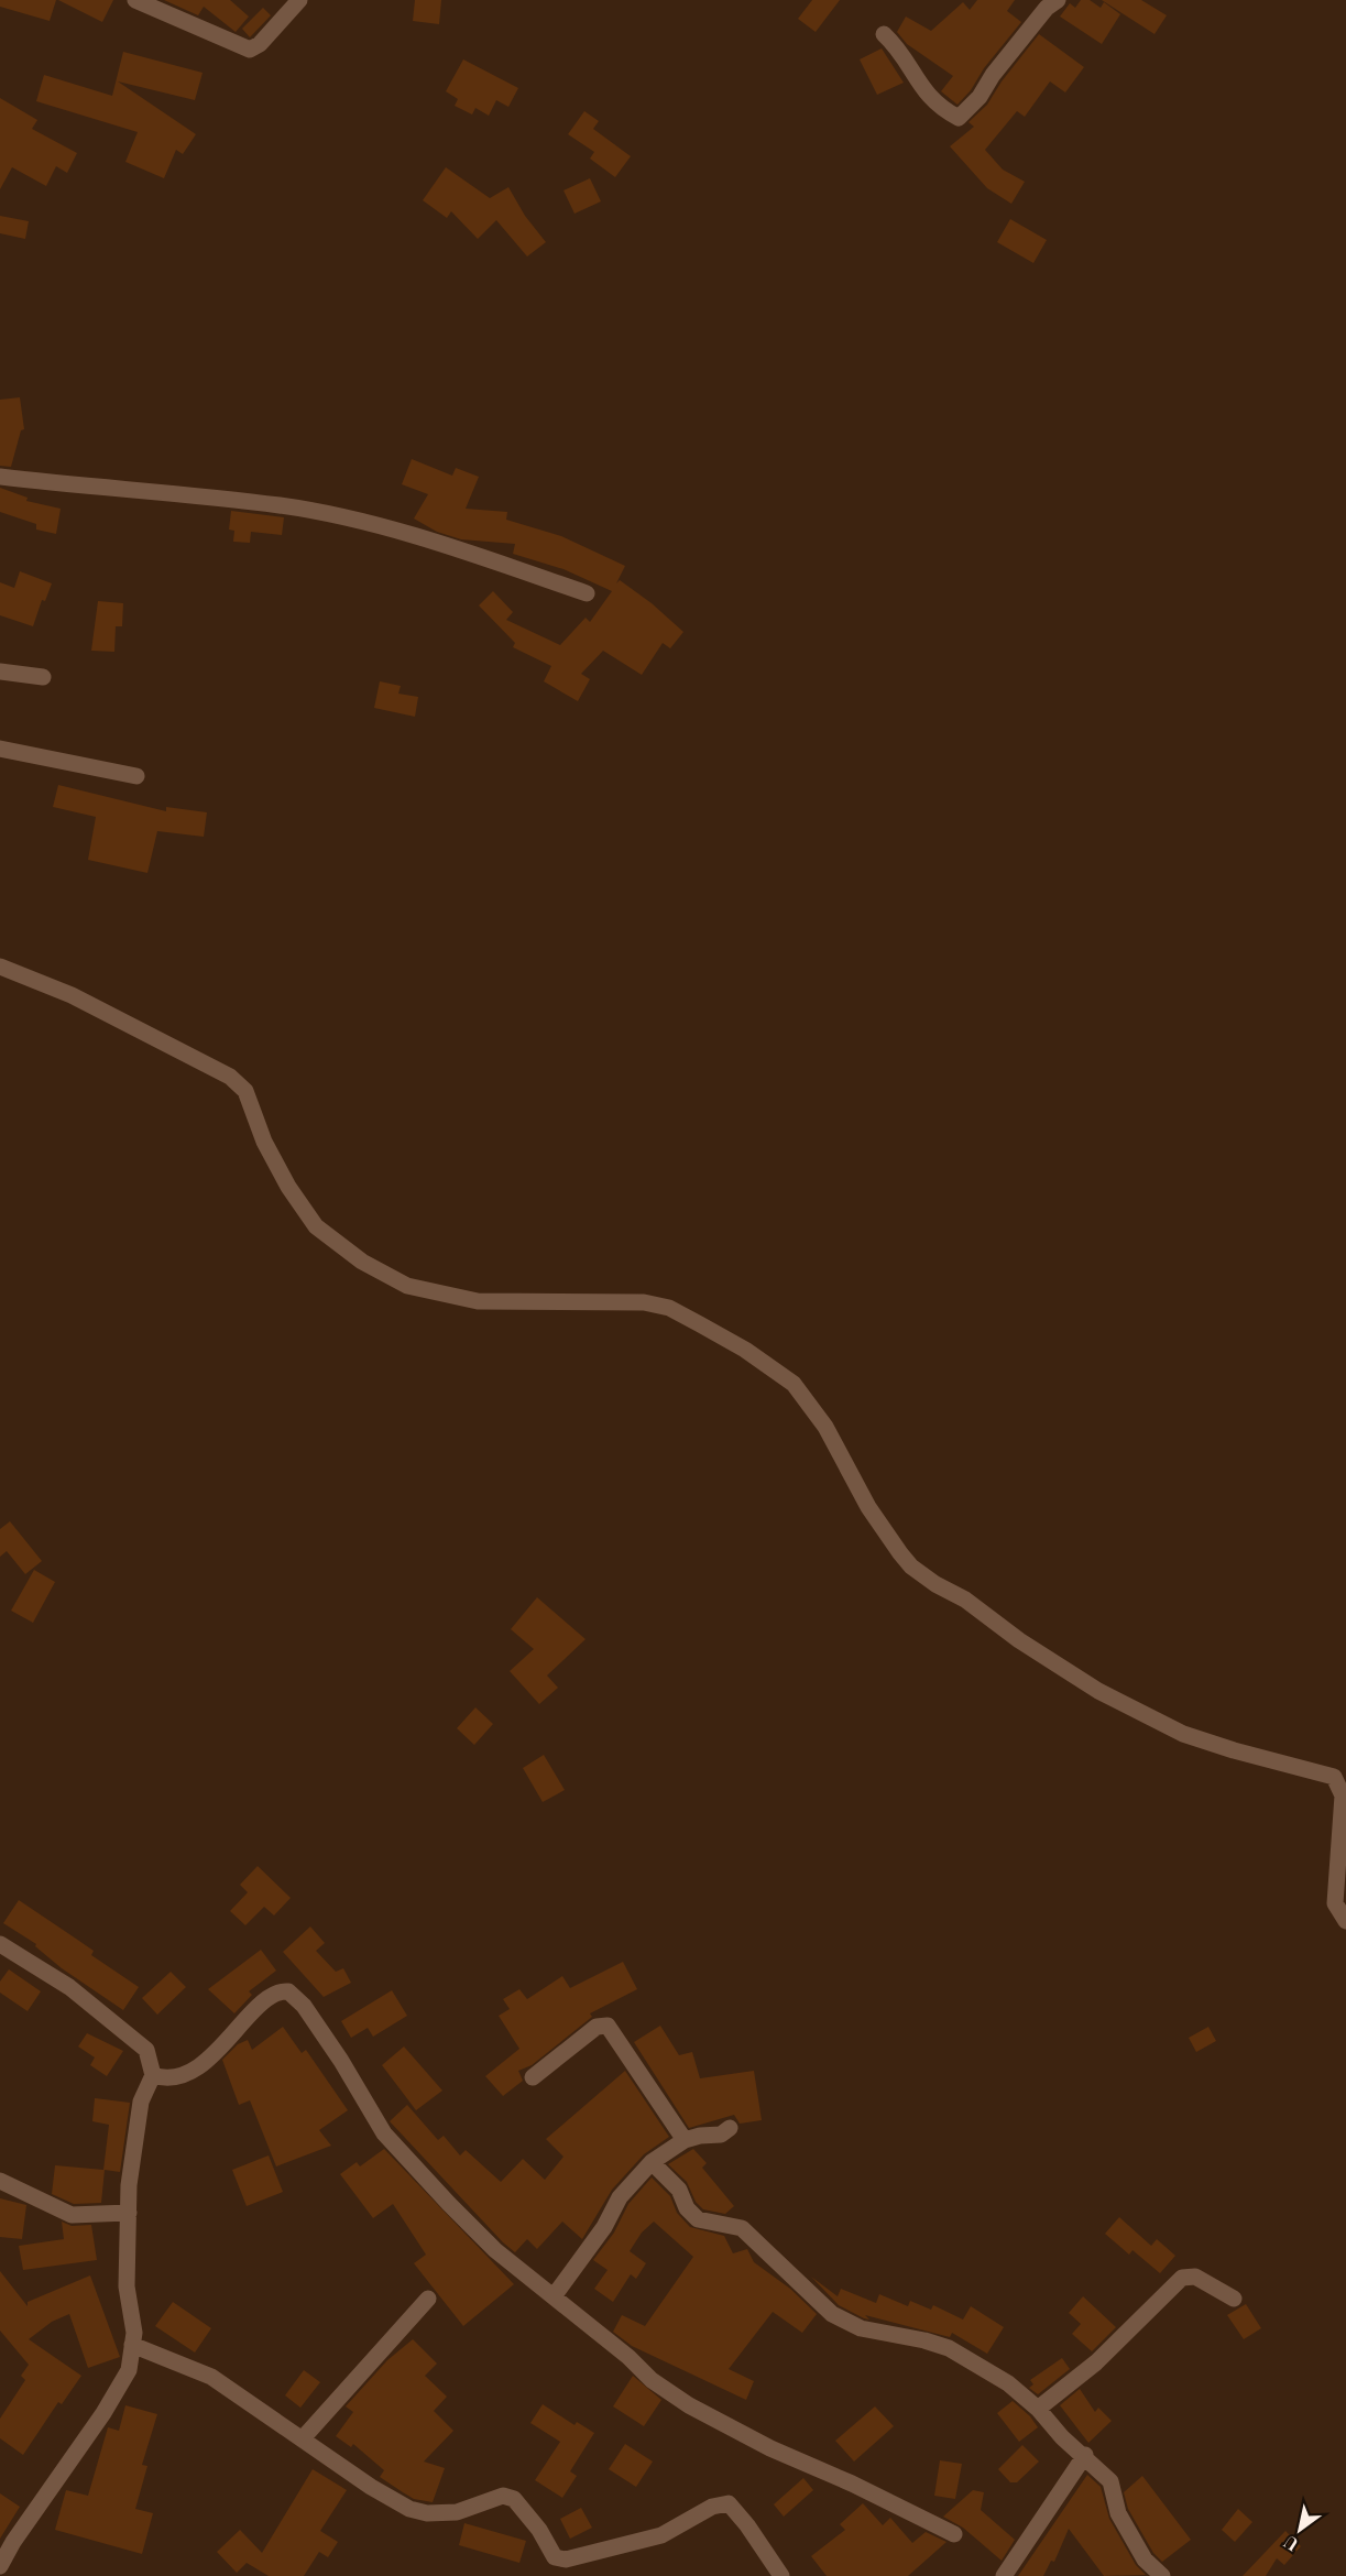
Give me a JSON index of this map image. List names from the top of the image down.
{
  "north": "bottom left"
}
